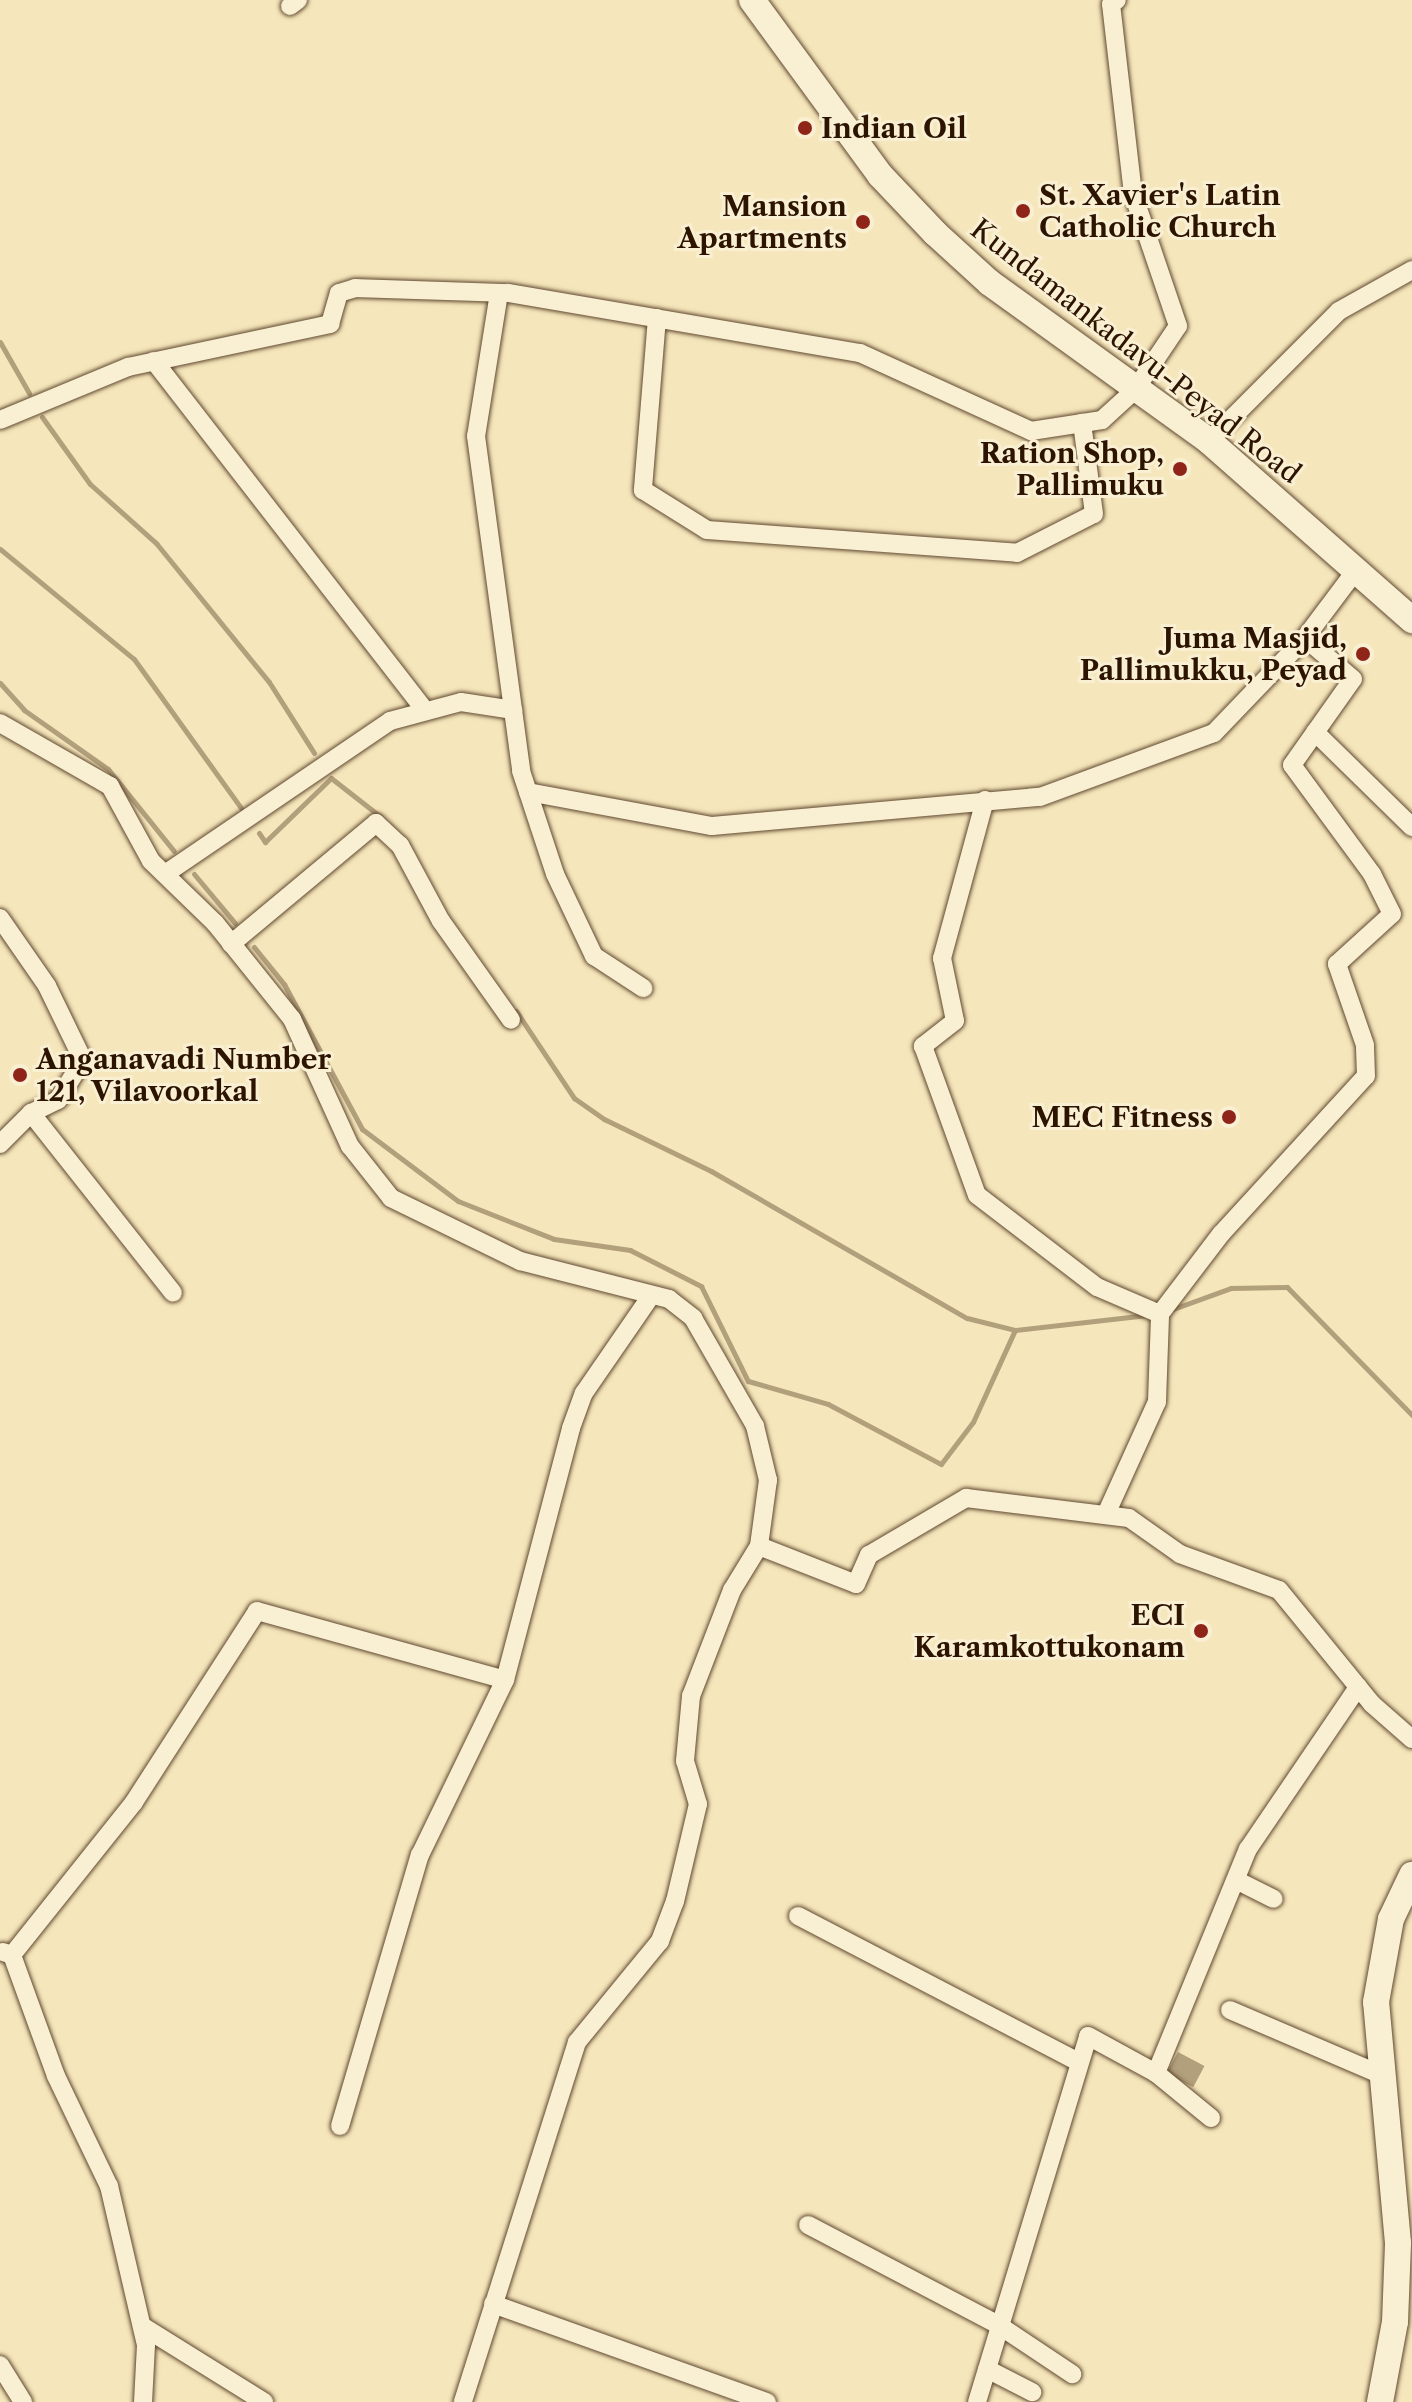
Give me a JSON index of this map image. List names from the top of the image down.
{
  "streets": {
    "main road": ["Kundamankadavu-Peyad Road"]
  },
  "places": [
    "Indian Oil",
    "St. Xavier's Latin Catholic Church",
    "Mansion Apartments",
    "Ration Shop, Pallimuku",
    "Juma Masjid, Pallimukku, Peyad",
    "Anganavadi Number 121, Vilavoorkal",
    "MEC Fitness",
    "ECI Karamkottukonam"
  ]
}
